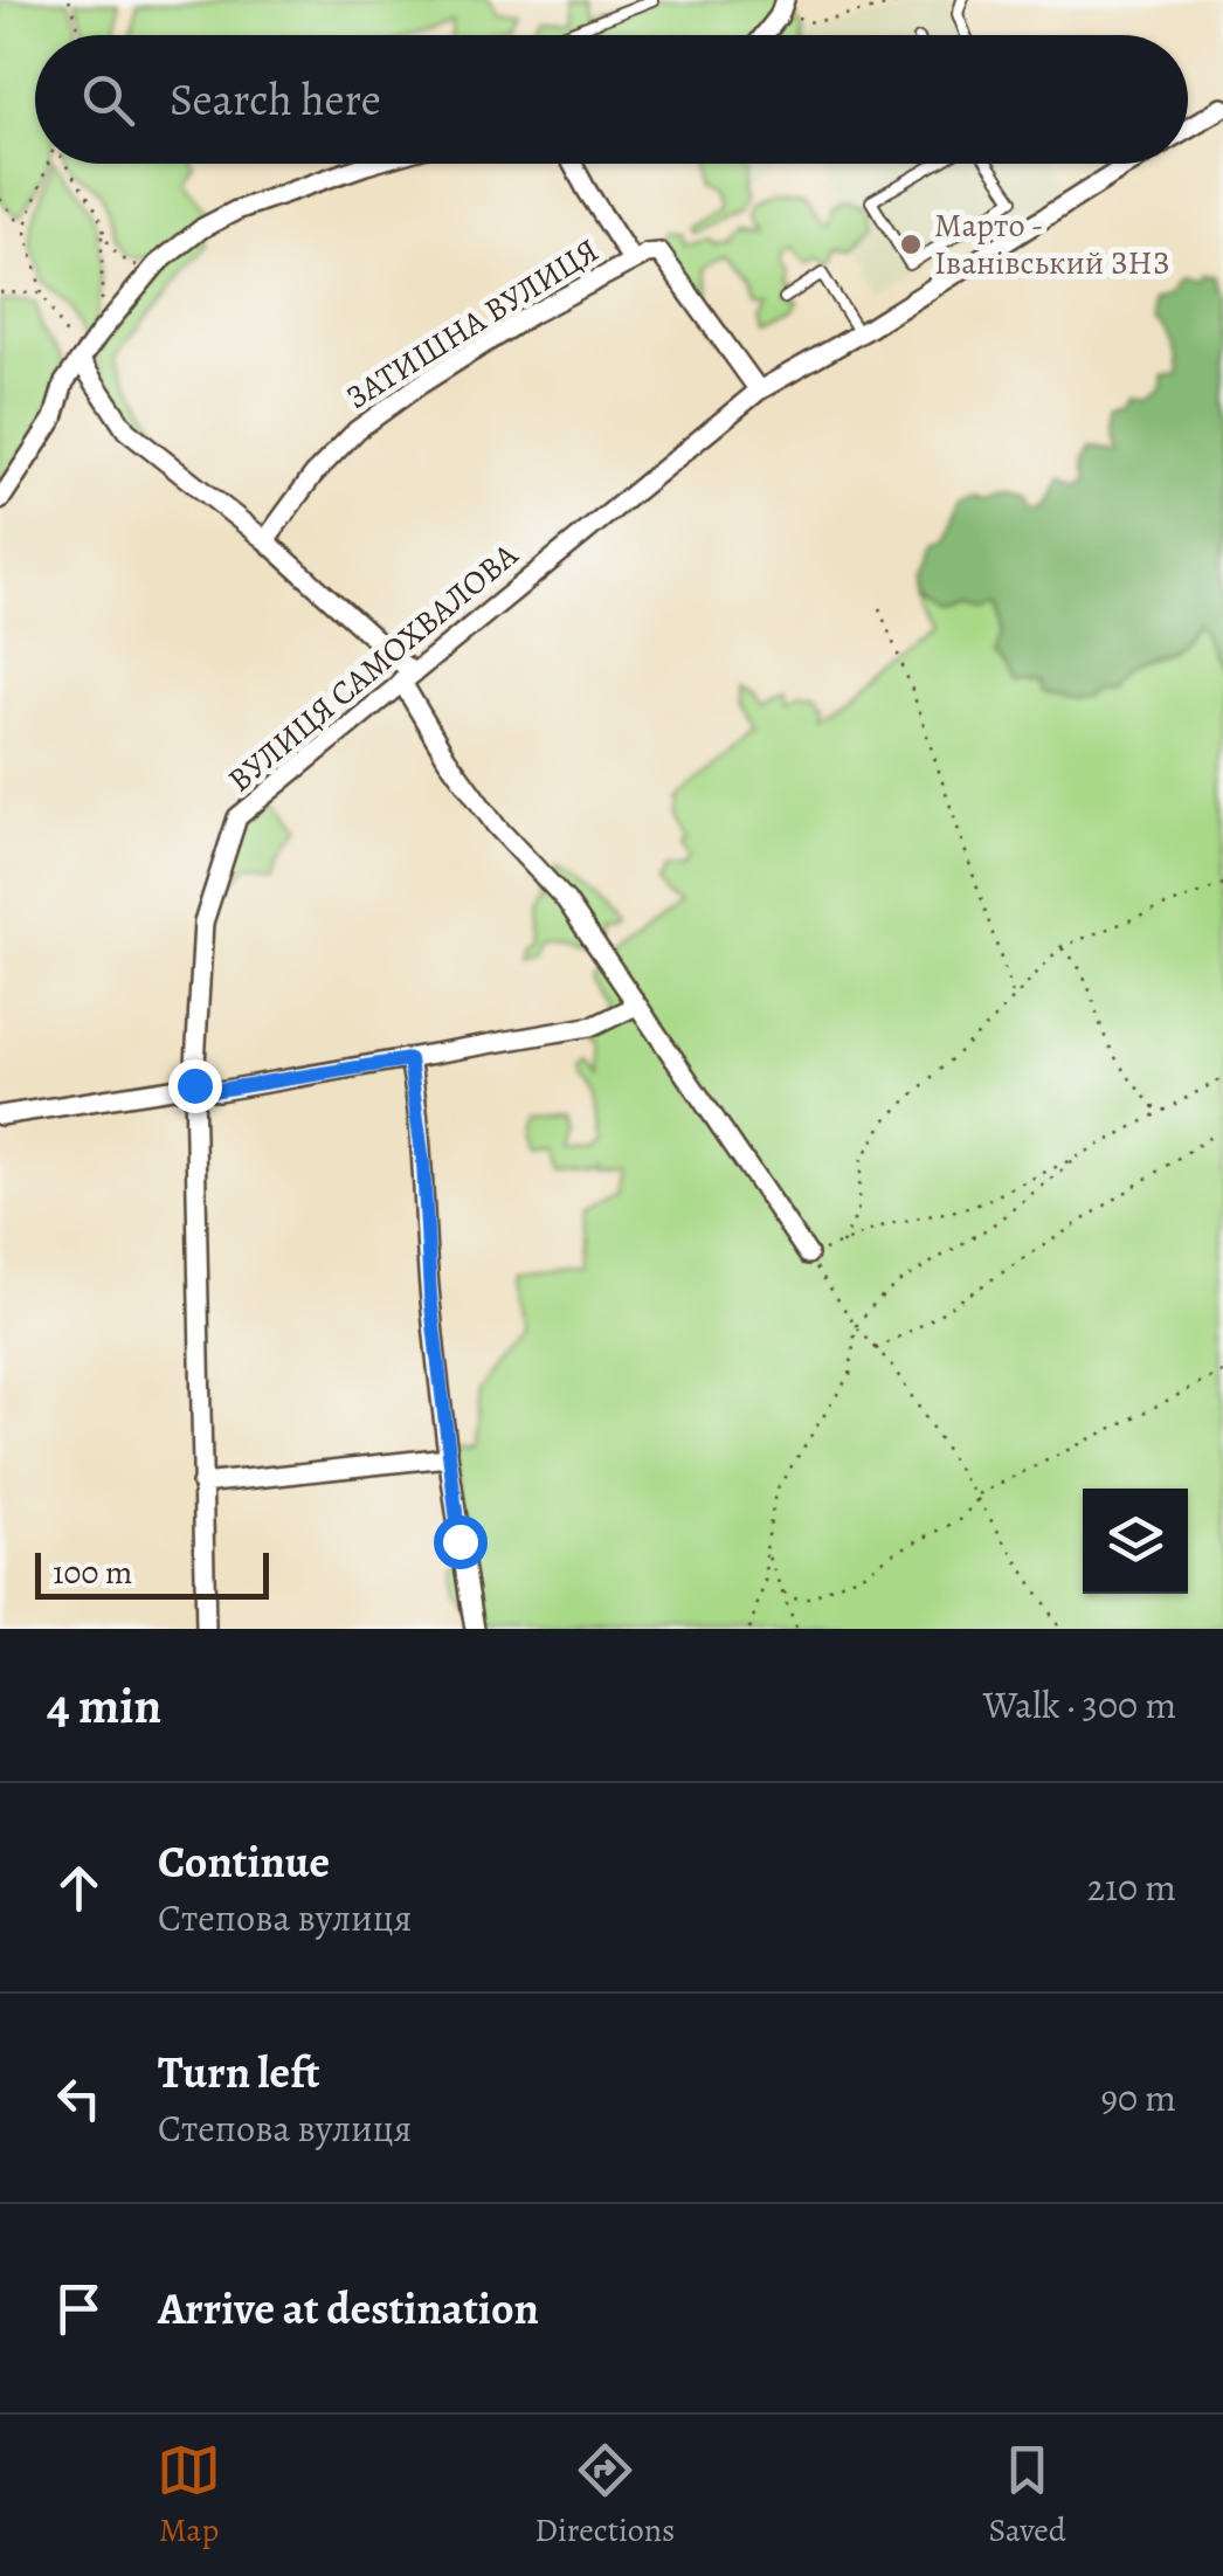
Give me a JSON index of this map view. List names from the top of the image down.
{
  "streets": {
    "street": ["ЗАТИШНА ВУЛИЦЯ", "ВУЛИЦЯ САМОХВАЛОВА"]
  },
  "crossings": [
    ["ЗАТИШНА ВУЛИЦЯ", "ВУЛИЦЯ САМОХВАЛОВА"]
  ],
  "places": ["Марто - Іванівський ЗНЗ"],
  "scale_bar": "100 m",
  "page": {
    "search": "Search here",
    "scale": "100 m",
    "heading": ["4 min", "Walk · 300 m"],
    "list": [
      ["Continue", "Степова вулиця", "210 m"],
      ["Turn left", "Степова вулиця", "90 m"],
      "Arrive at destination"
    ],
    "nav": ["Map", "Directions", "Saved"]
  }
}
